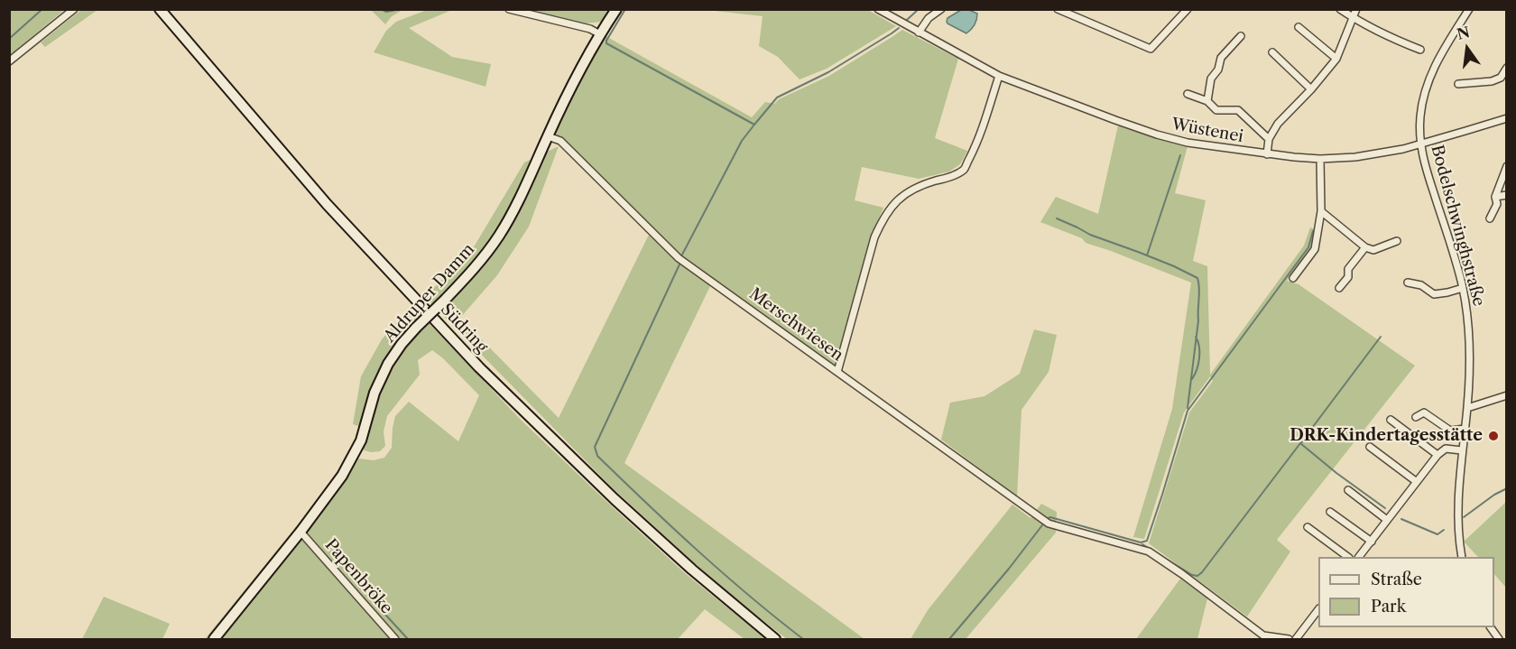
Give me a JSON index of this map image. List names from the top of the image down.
{
  "streets": {
    "main road": ["Aldruper Damm", "Südring"],
    "street": [
      "Wüstenei",
      "Bodelschwinghstraße",
      "Merschwiesen",
      "Papenbröke"
    ]
  },
  "crossings": [
    ["Wüstenei", "Bodelschwinghstraße"],
    ["Aldruper Damm", "Merschwiesen"],
    ["Aldruper Damm", "Papenbröke"]
  ],
  "places": ["DRK-Kindertagesstätte"],
  "legend": ["Straße", "Park"],
  "north": "top"
}
